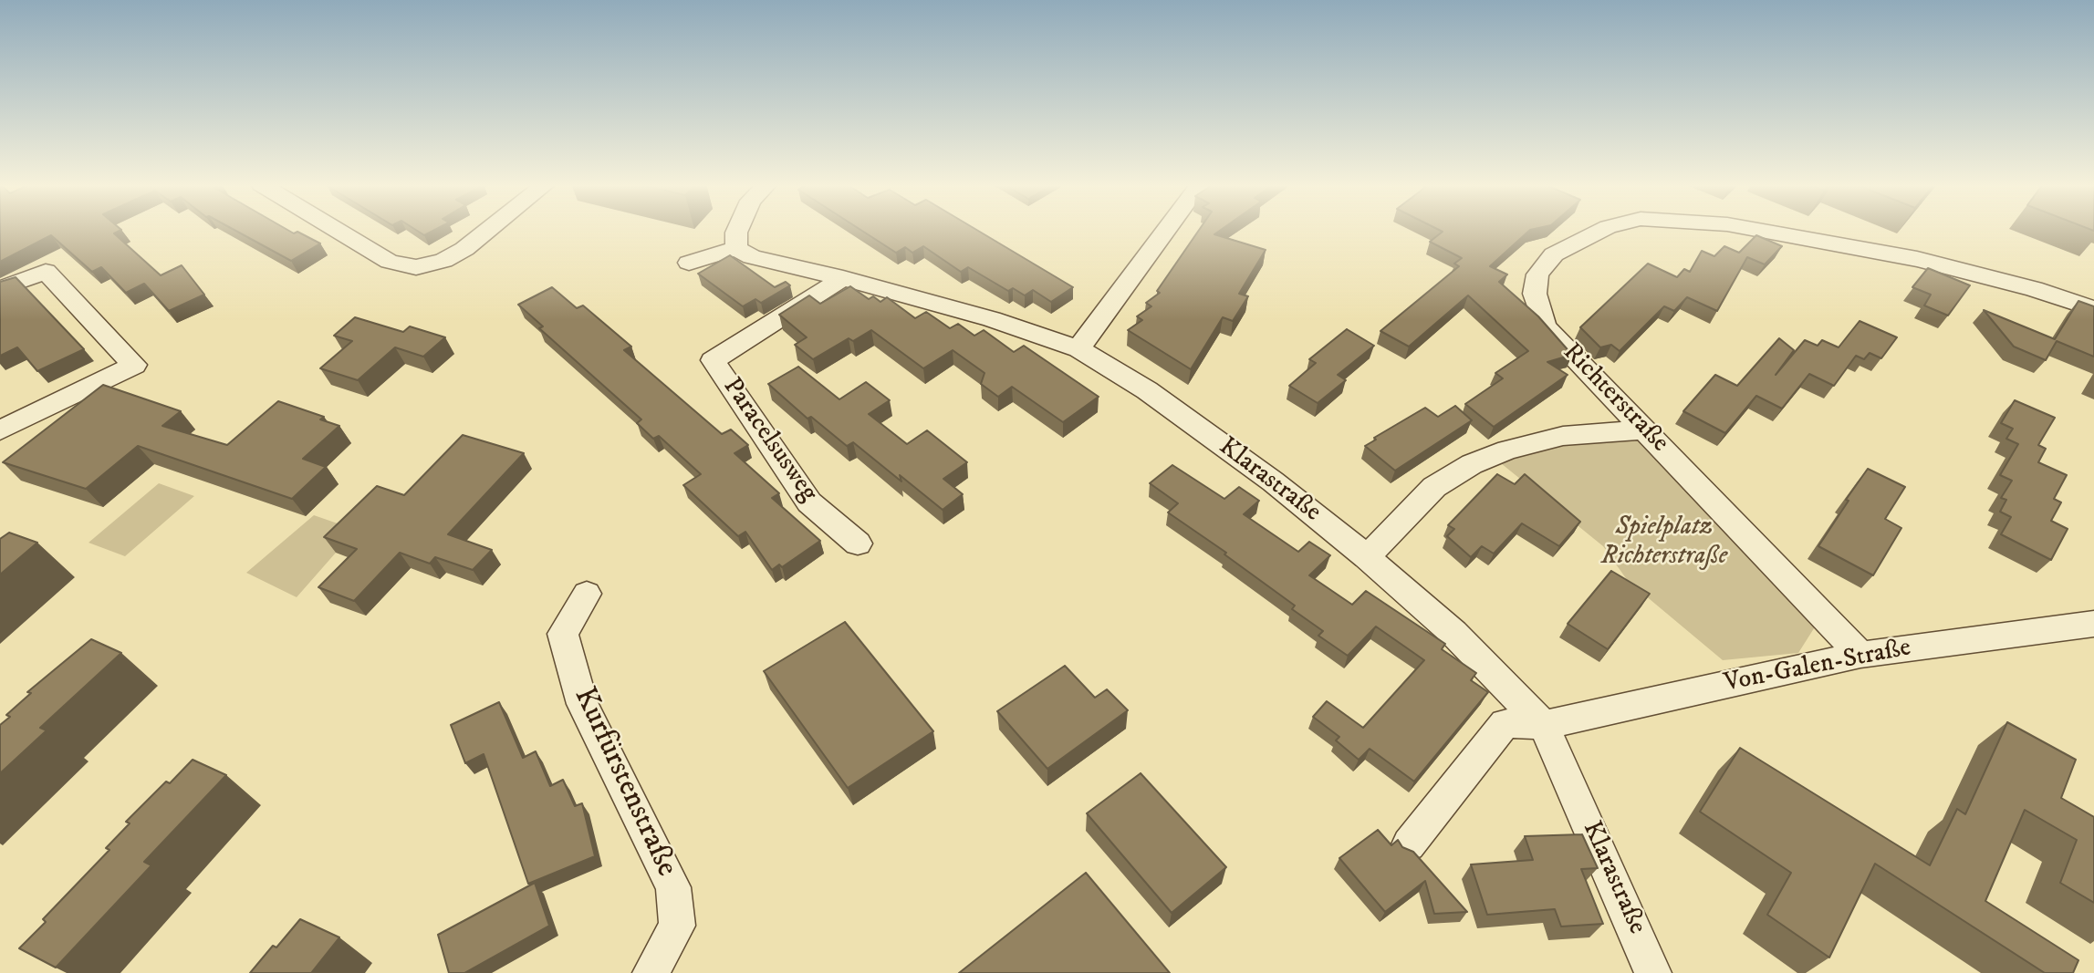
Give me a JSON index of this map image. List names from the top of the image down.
{
  "streets": {
    "street": [
      "Richterstraße",
      "Paracelsusweg",
      "Klarastraße",
      "Von-Galen-Straße",
      "Kurfürstenstraße"
    ]
  },
  "crossings": [
    ["Richterstraße", "Von-Galen-Straße"],
    ["Paracelsusweg", "Klarastraße"],
    ["Klarastraße", "Von-Galen-Straße"]
  ],
  "parks": ["Spielplatz Richterstraße"]
}
